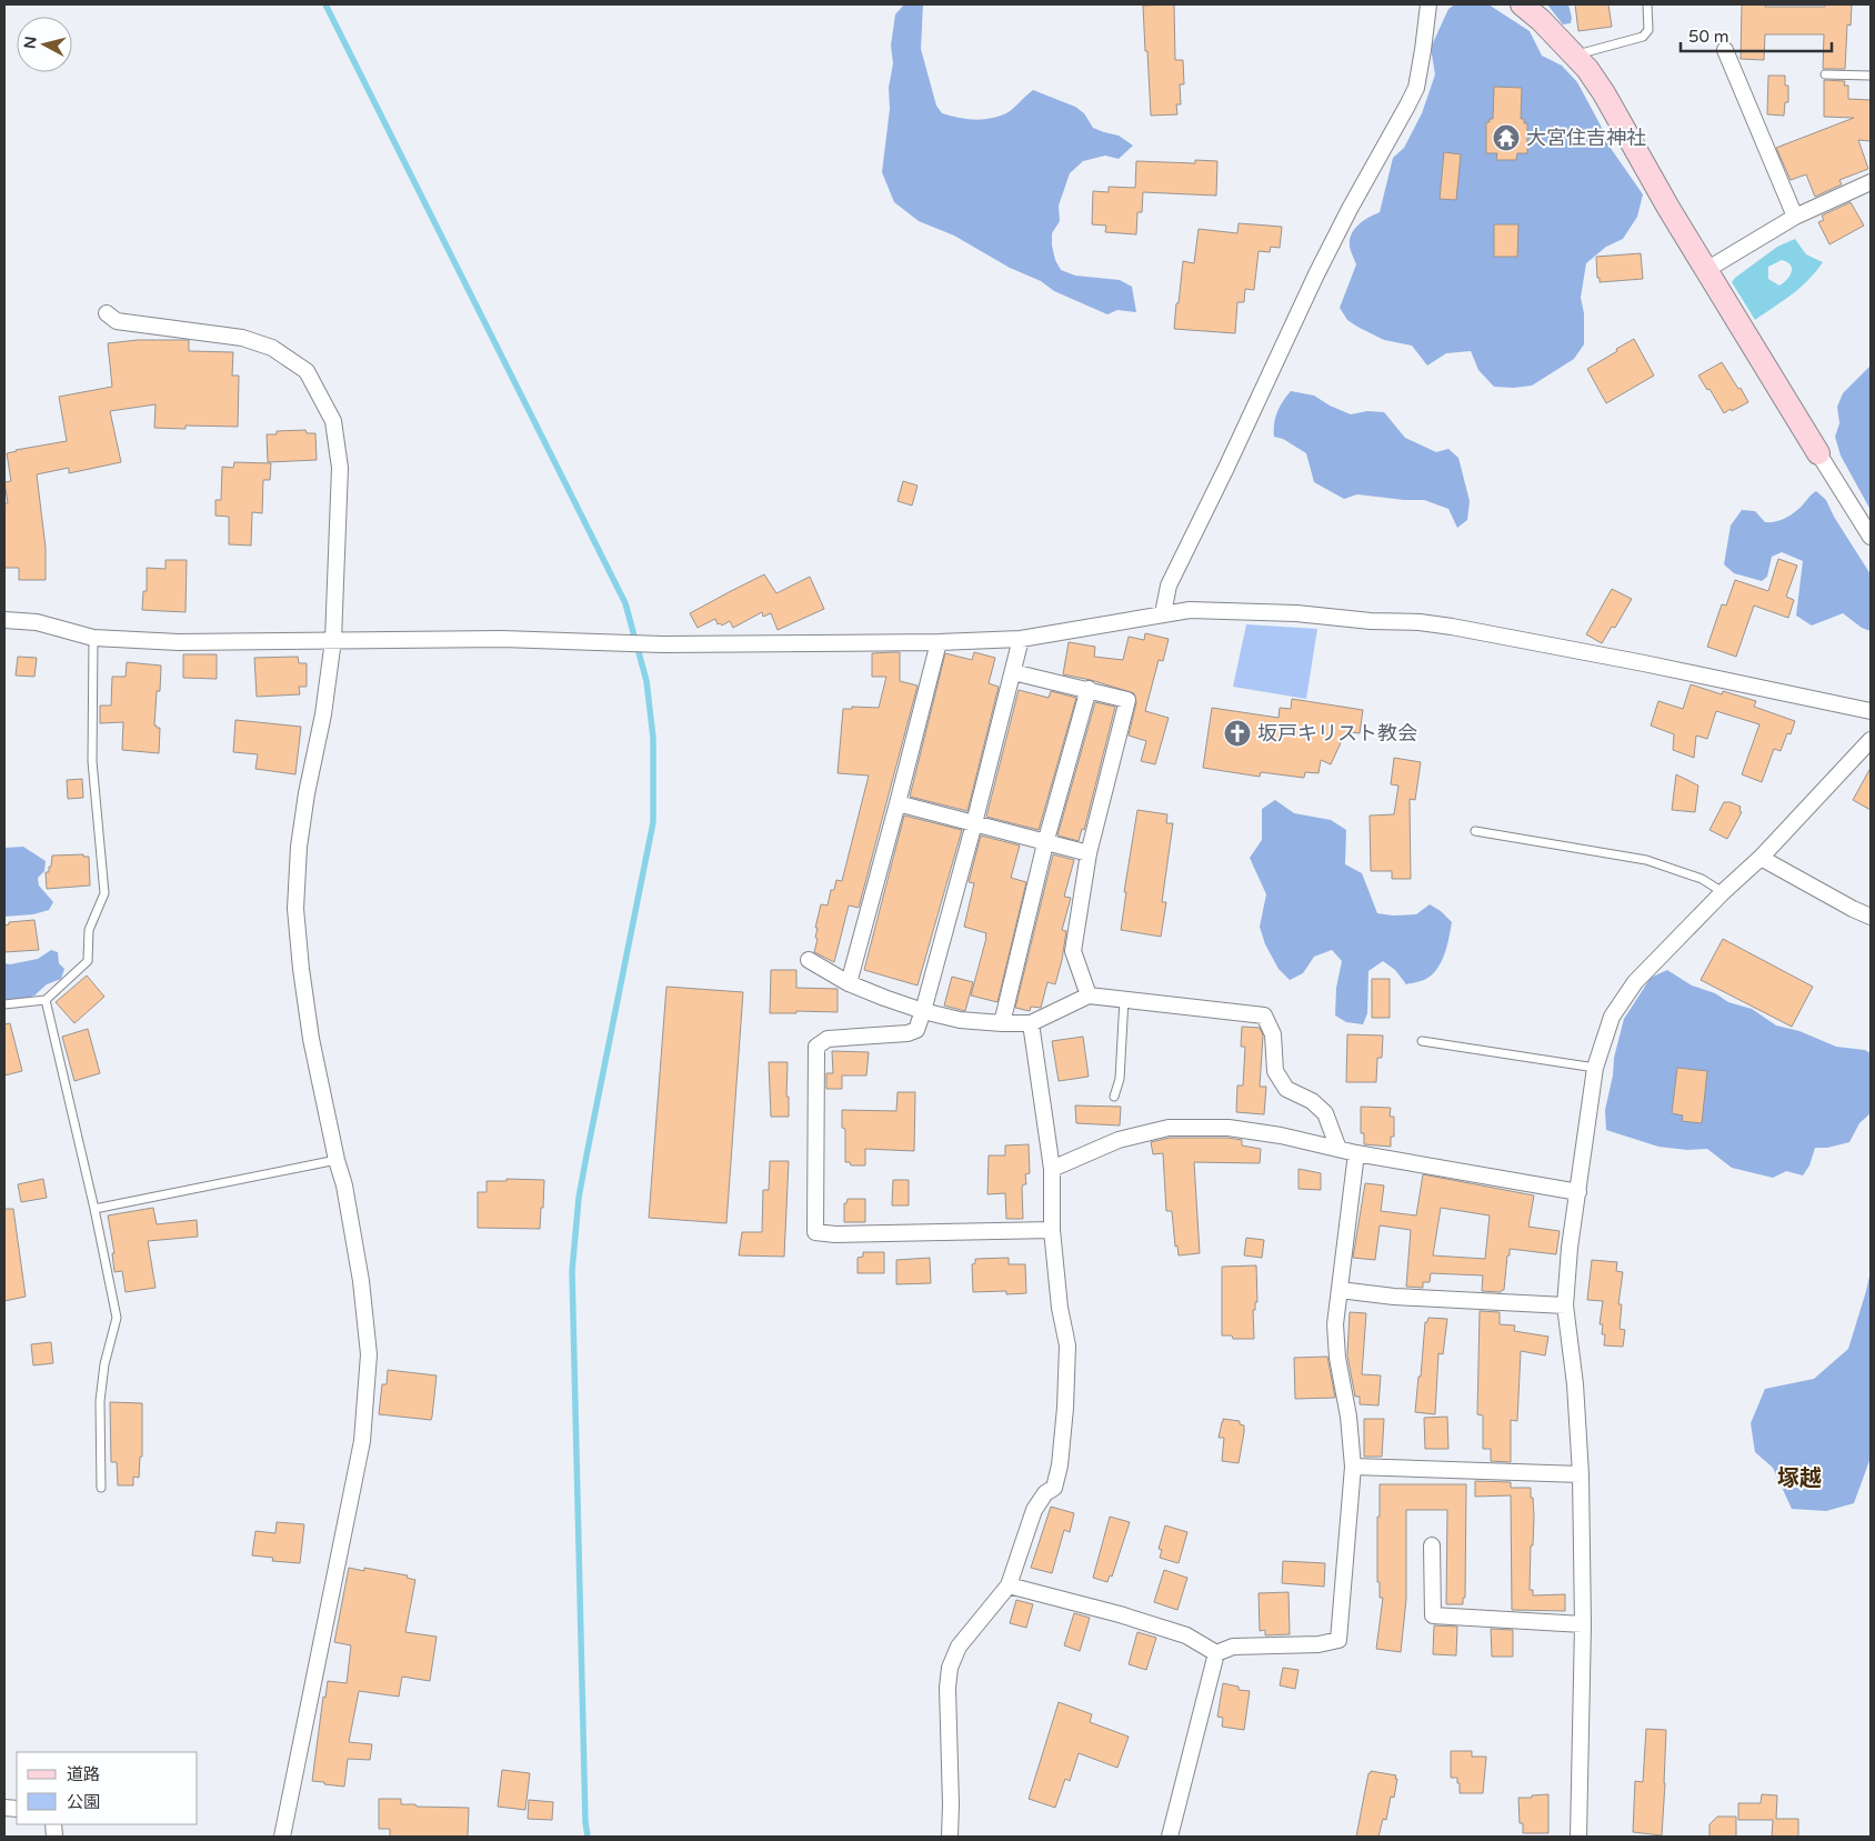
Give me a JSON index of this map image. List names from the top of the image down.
{
  "districts": ["塚越"],
  "places": {
    "temple": ["大宮住吉神社"],
    "church": ["坂戸キリスト教会"]
  },
  "legend": ["道路", "公園"],
  "scale_bar": "50 m",
  "north": "left"
}
